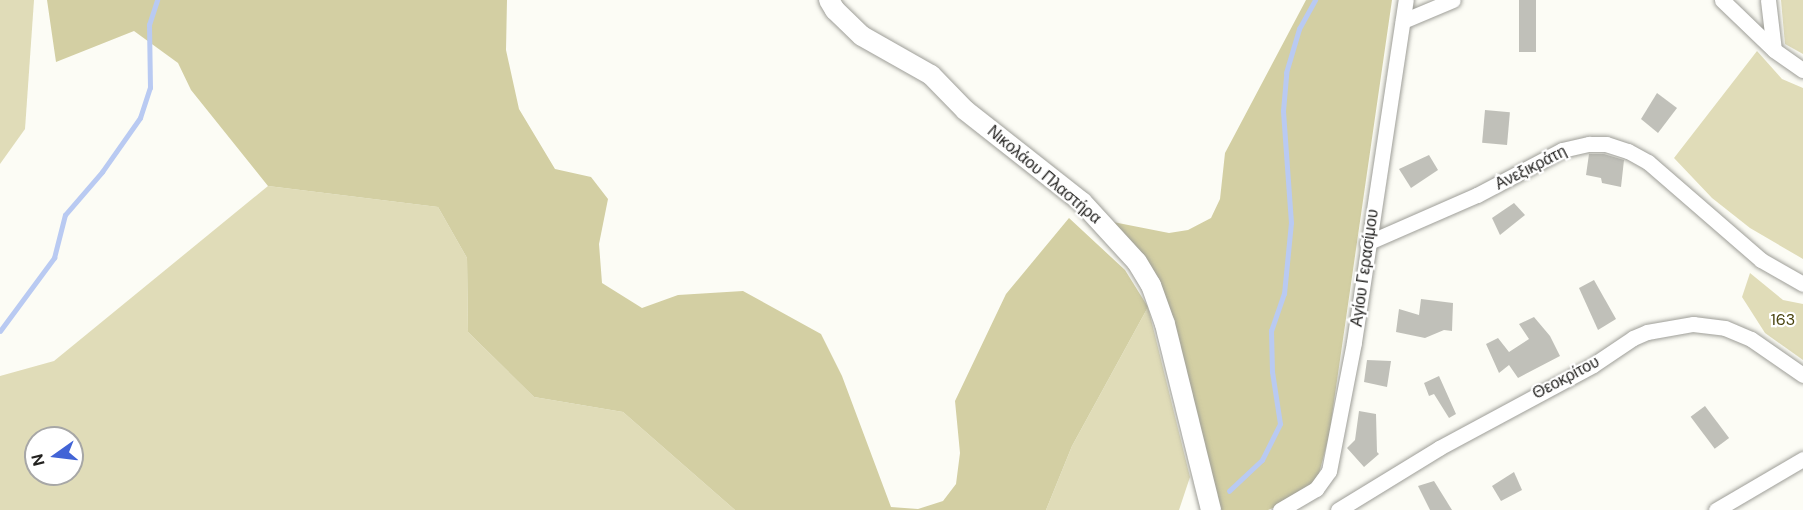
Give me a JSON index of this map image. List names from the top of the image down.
{
  "streets": {
    "street": [
      "Ανεξικράτη",
      "Νικολάου Πλαστήρα",
      "Αγίου Γερασίμου",
      "Θεοκρίτου"
    ]
  },
  "crossings": [
    ["Ανεξικράτη", "Αγίου Γερασίμου"]
  ],
  "parks": ["163"],
  "north": "left"
}
